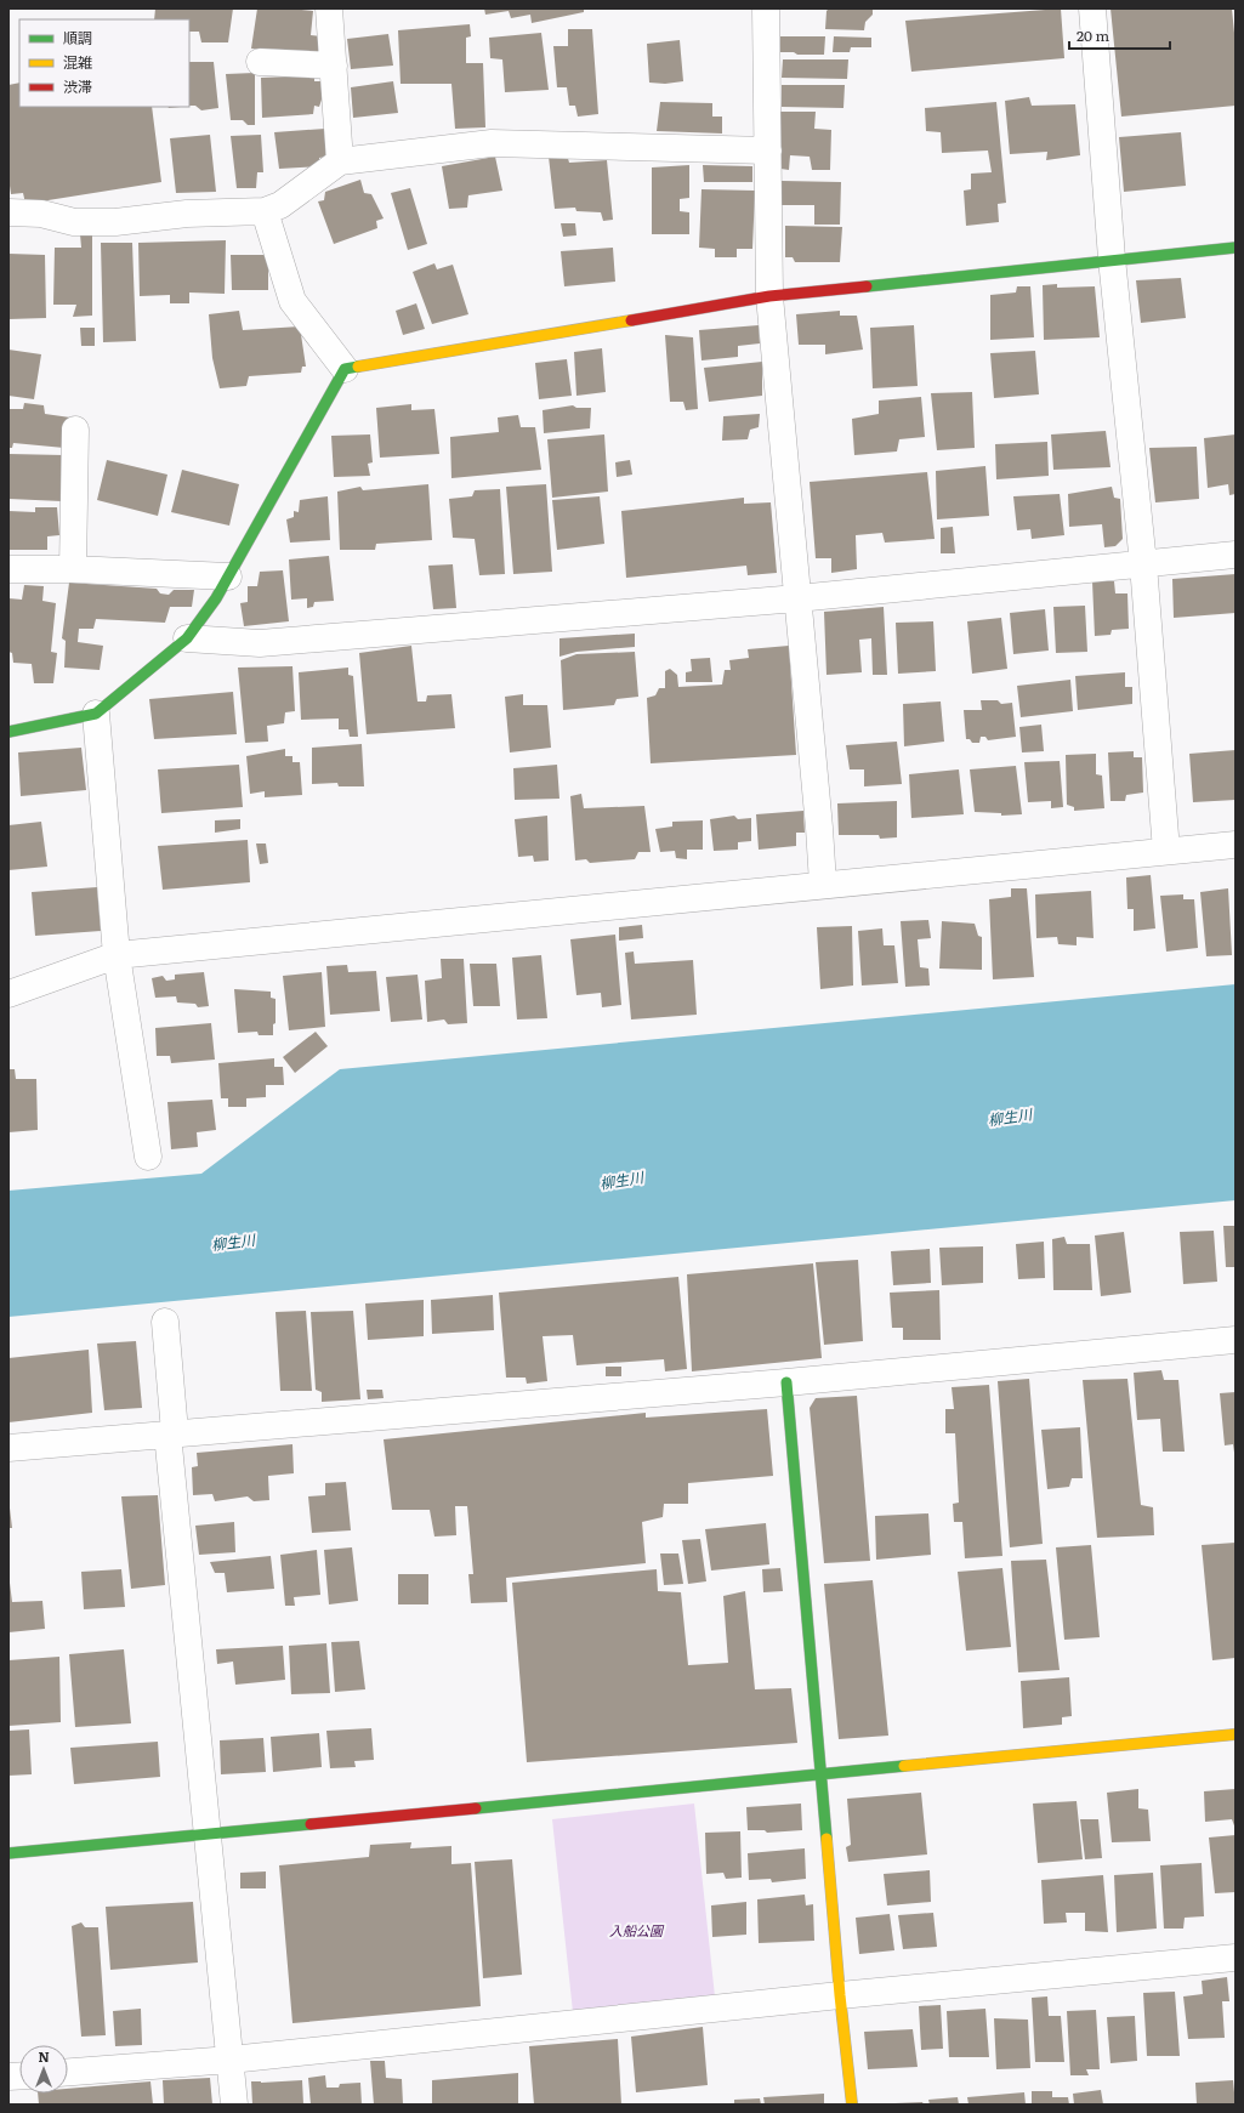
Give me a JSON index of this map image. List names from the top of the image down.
{
  "water": ["柳生川"],
  "parks": ["入船公園"],
  "legend": ["順調", "混雑", "渋滞"],
  "scale_bar": "20 m",
  "north": "top"
}
